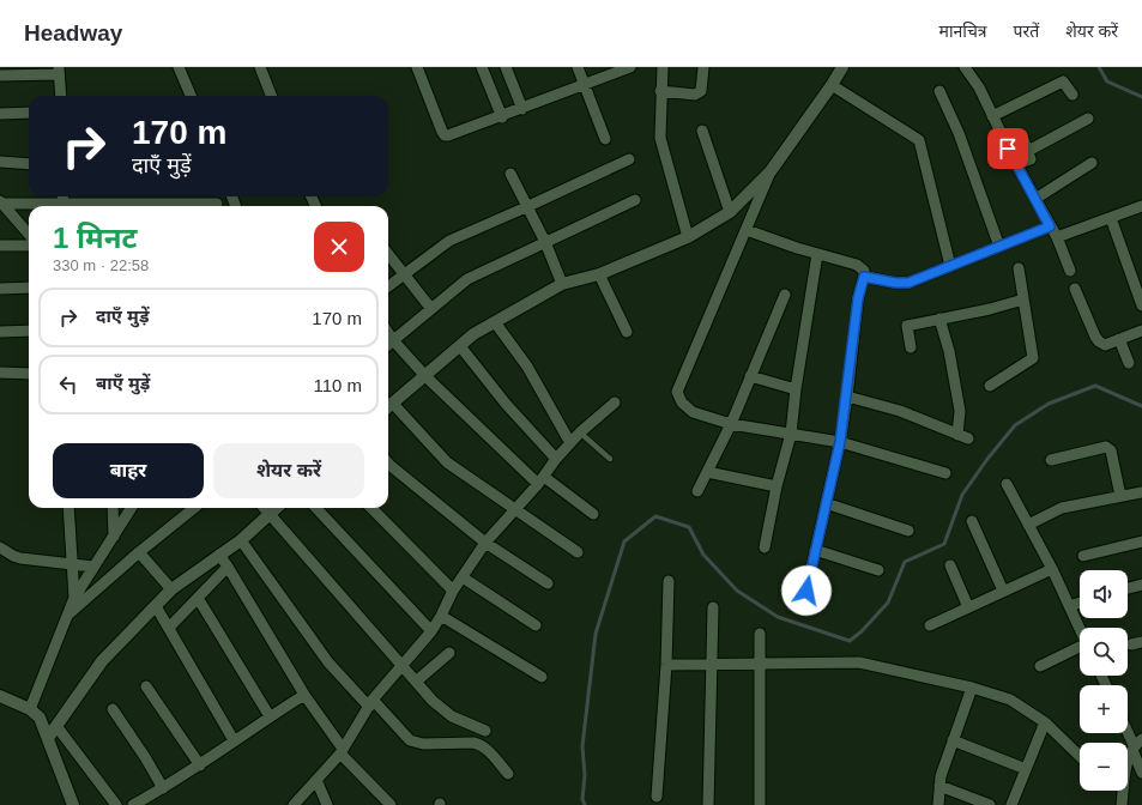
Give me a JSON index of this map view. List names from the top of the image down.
{
  "page": {
    "header": "Headway",
    "nav": ["मानचित्र", "परतें", "शेयर करें"],
    "turn": ["170 m", "दाएँ मुड़ें"],
    "heading": ["1 मिनट", "330 m · 22:58"],
    "list": [
      {
        "name": "दाएँ मुड़ें",
        "value": "170 m"
      },
      {
        "name": "बाएँ मुड़ें",
        "value": "110 m"
      }
    ],
    "buttons": ["बाहर", "शेयर करें"],
    "map_buttons": ["+", "−"]
  }
}
